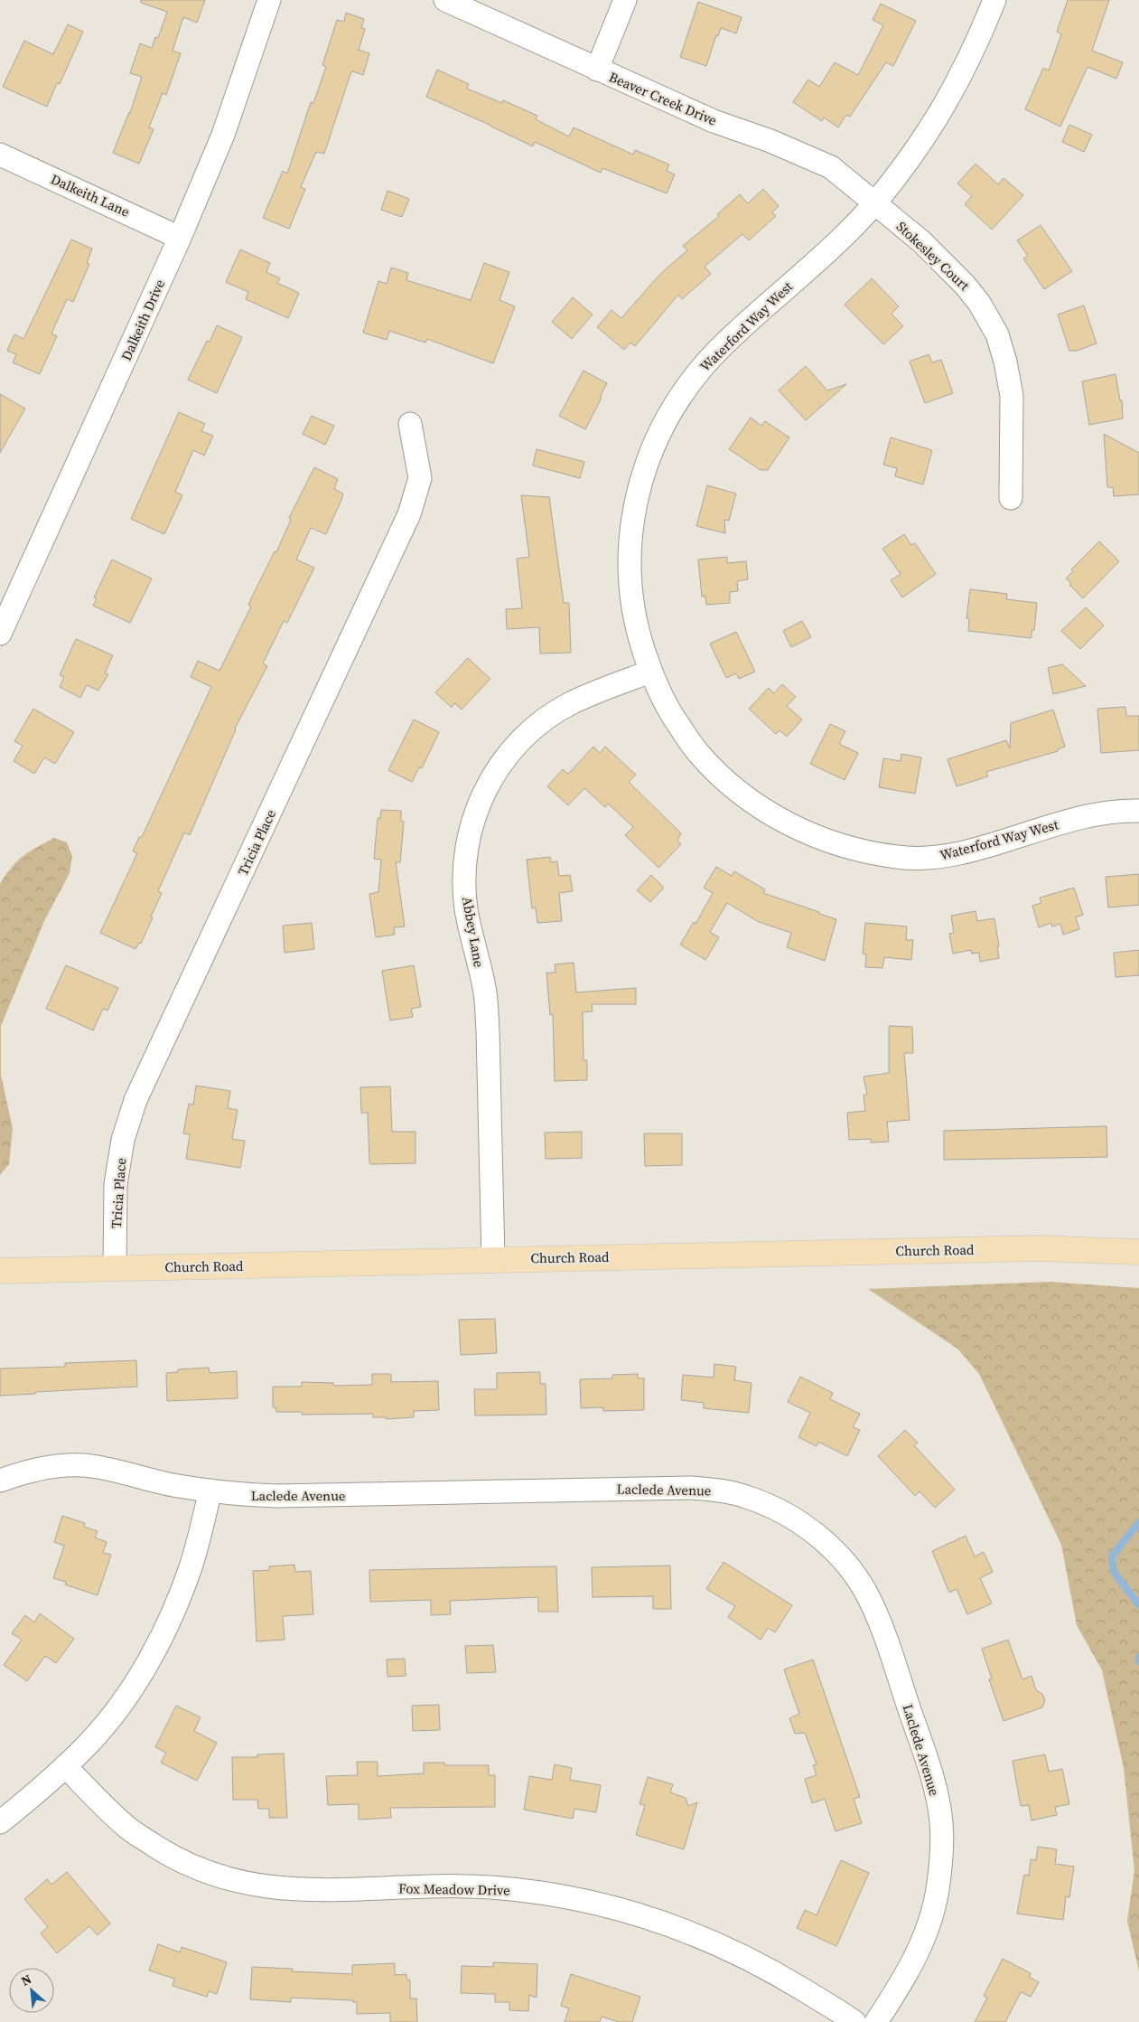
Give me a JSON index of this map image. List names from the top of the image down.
{
  "streets": {
    "main road": ["Church Road"],
    "street": [
      "Beaver Creek Drive",
      "Dalkeith Lane",
      "Stokesley Court",
      "Dalkeith Drive",
      "Waterford Way West",
      "Tricia Place",
      "Abbey Lane",
      "Laclede Avenue",
      "Fox Meadow Drive"
    ]
  },
  "crossings": [
    ["Beaver Creek Drive", "Stokesley Court"],
    ["Beaver Creek Drive", "Waterford Way West"],
    ["Dalkeith Lane", "Dalkeith Drive"],
    ["Stokesley Court", "Waterford Way West"],
    ["Waterford Way West", "Abbey Lane"],
    ["Tricia Place", "Church Road"],
    ["Abbey Lane", "Church Road"]
  ],
  "north": "top left"
}
